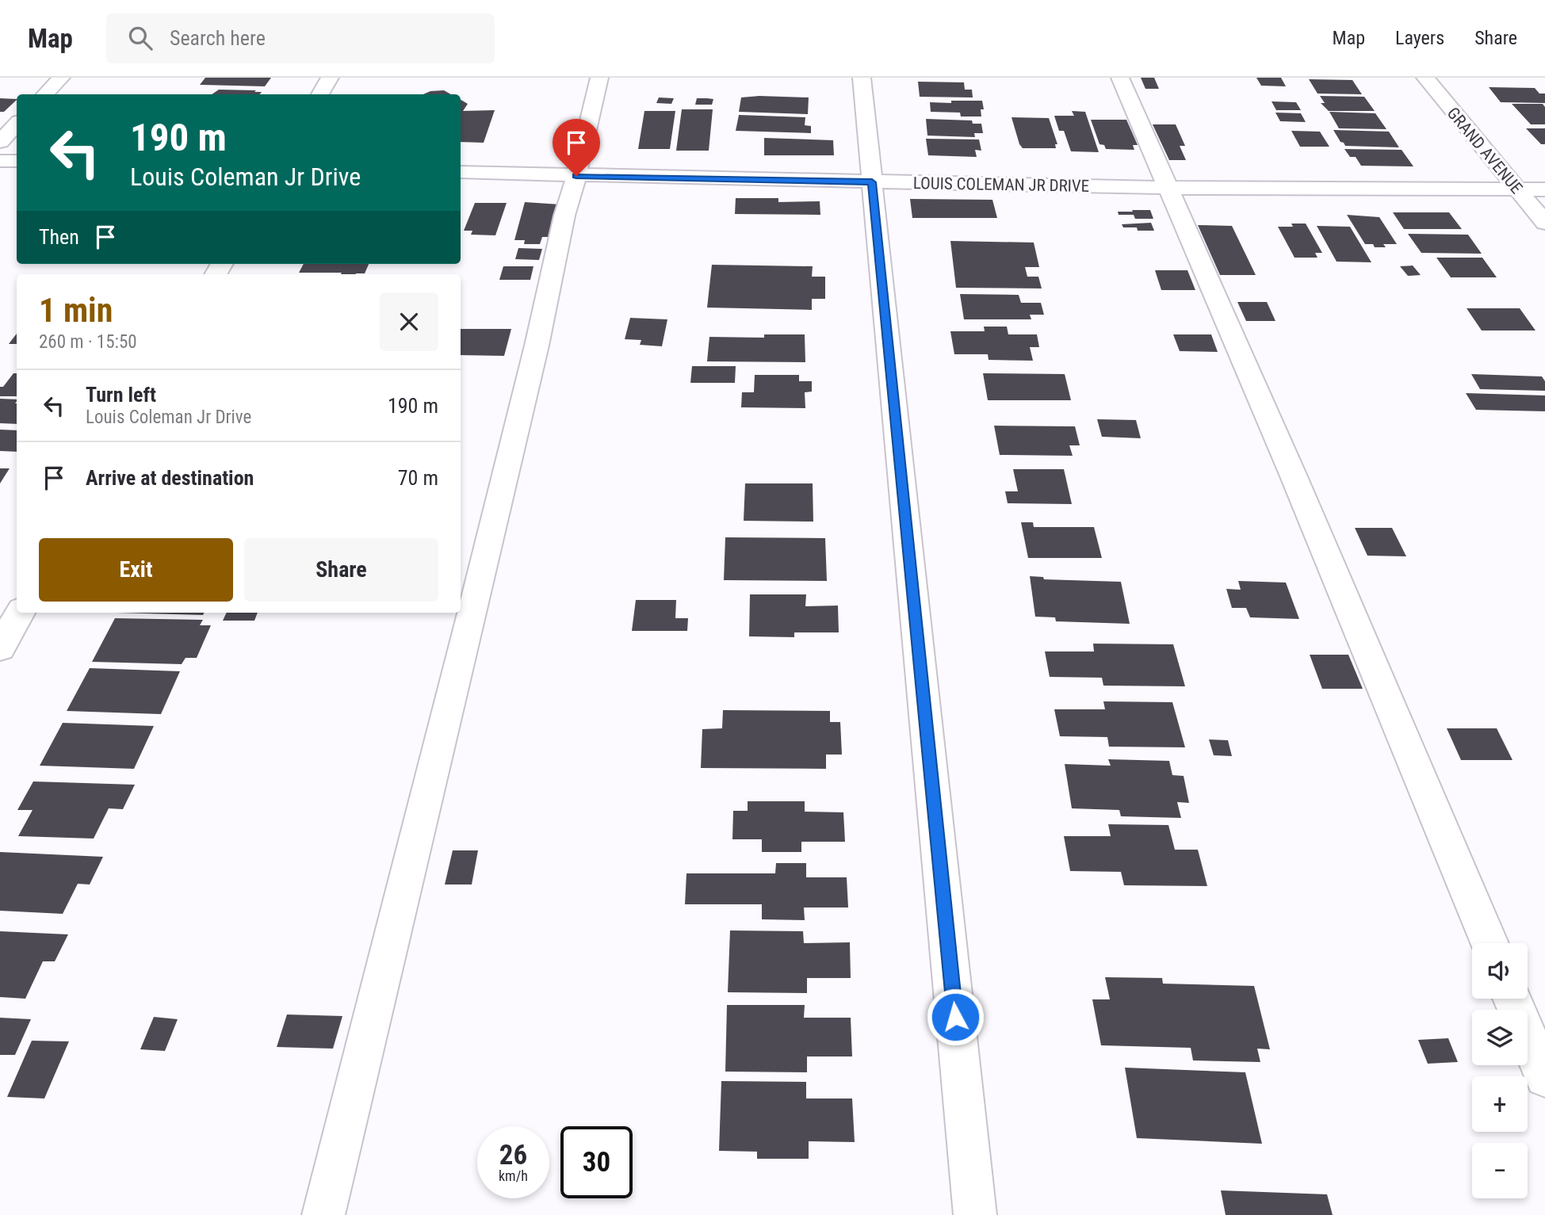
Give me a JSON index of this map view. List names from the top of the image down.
{
  "streets": {
    "street": ["GRAND AVENUE", "LOUIS COLEMAN JR DRIVE"]
  },
  "crossings": [
    ["GRAND AVENUE", "LOUIS COLEMAN JR DRIVE"]
  ],
  "page": {
    "header": "Map",
    "search": "Search here",
    "nav": ["Map", "Layers", "Share"],
    "turn": ["190 m", "Louis Coleman Jr Drive"],
    "then": "Then",
    "heading": ["1 min", "260 m · 15:50"],
    "list": [
      {
        "name": "Turn left",
        "note": "Louis Coleman Jr Drive",
        "value": "190 m"
      },
      {
        "name": "Arrive at destination",
        "value": "70 m"
      }
    ],
    "buttons": ["Exit", "Share"],
    "map_buttons": ["+", "−"],
    "speed": "26 km/h",
    "limit": "30"
  }
}
